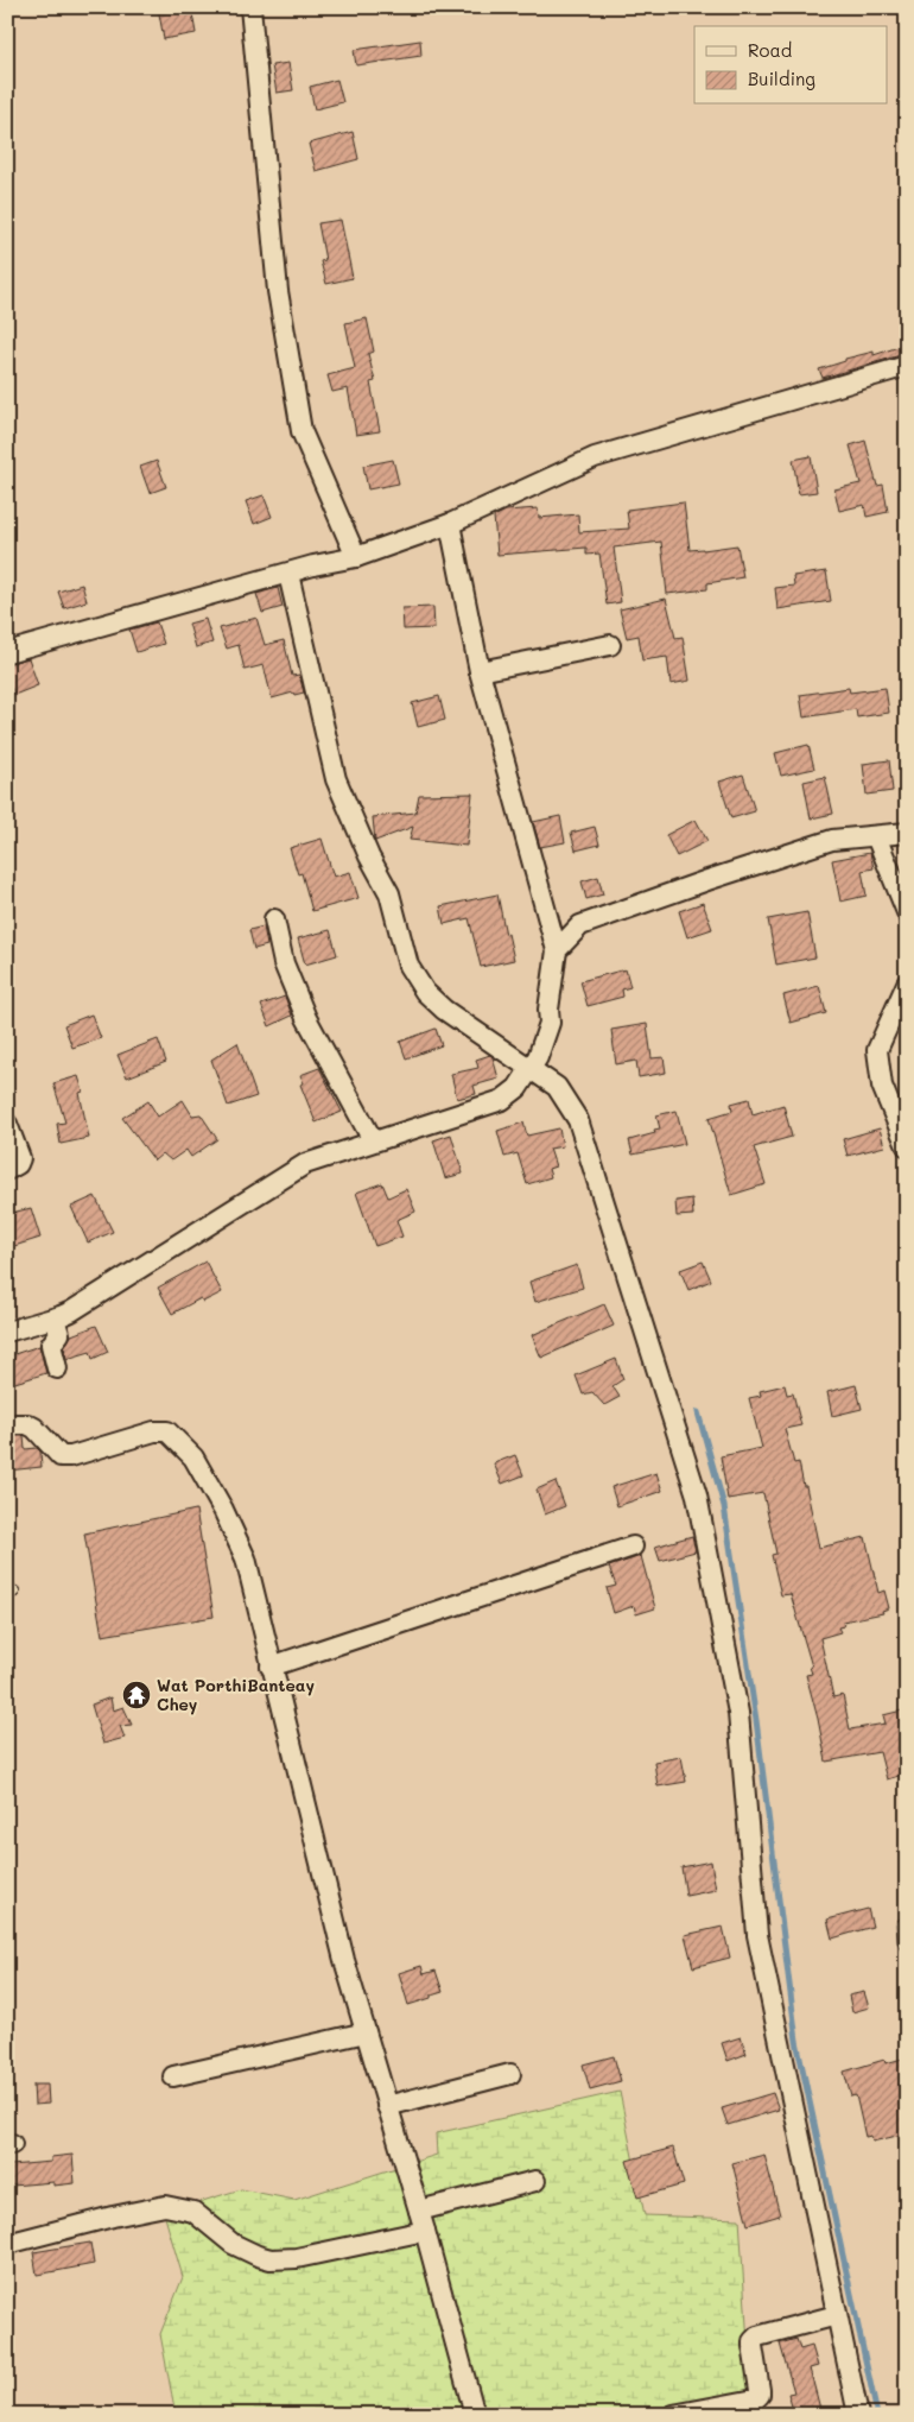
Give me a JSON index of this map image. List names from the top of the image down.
{
  "places": {
    "temple": ["Wat PorthiBanteay Chey"]
  },
  "legend": ["Road", "Building"]
}
